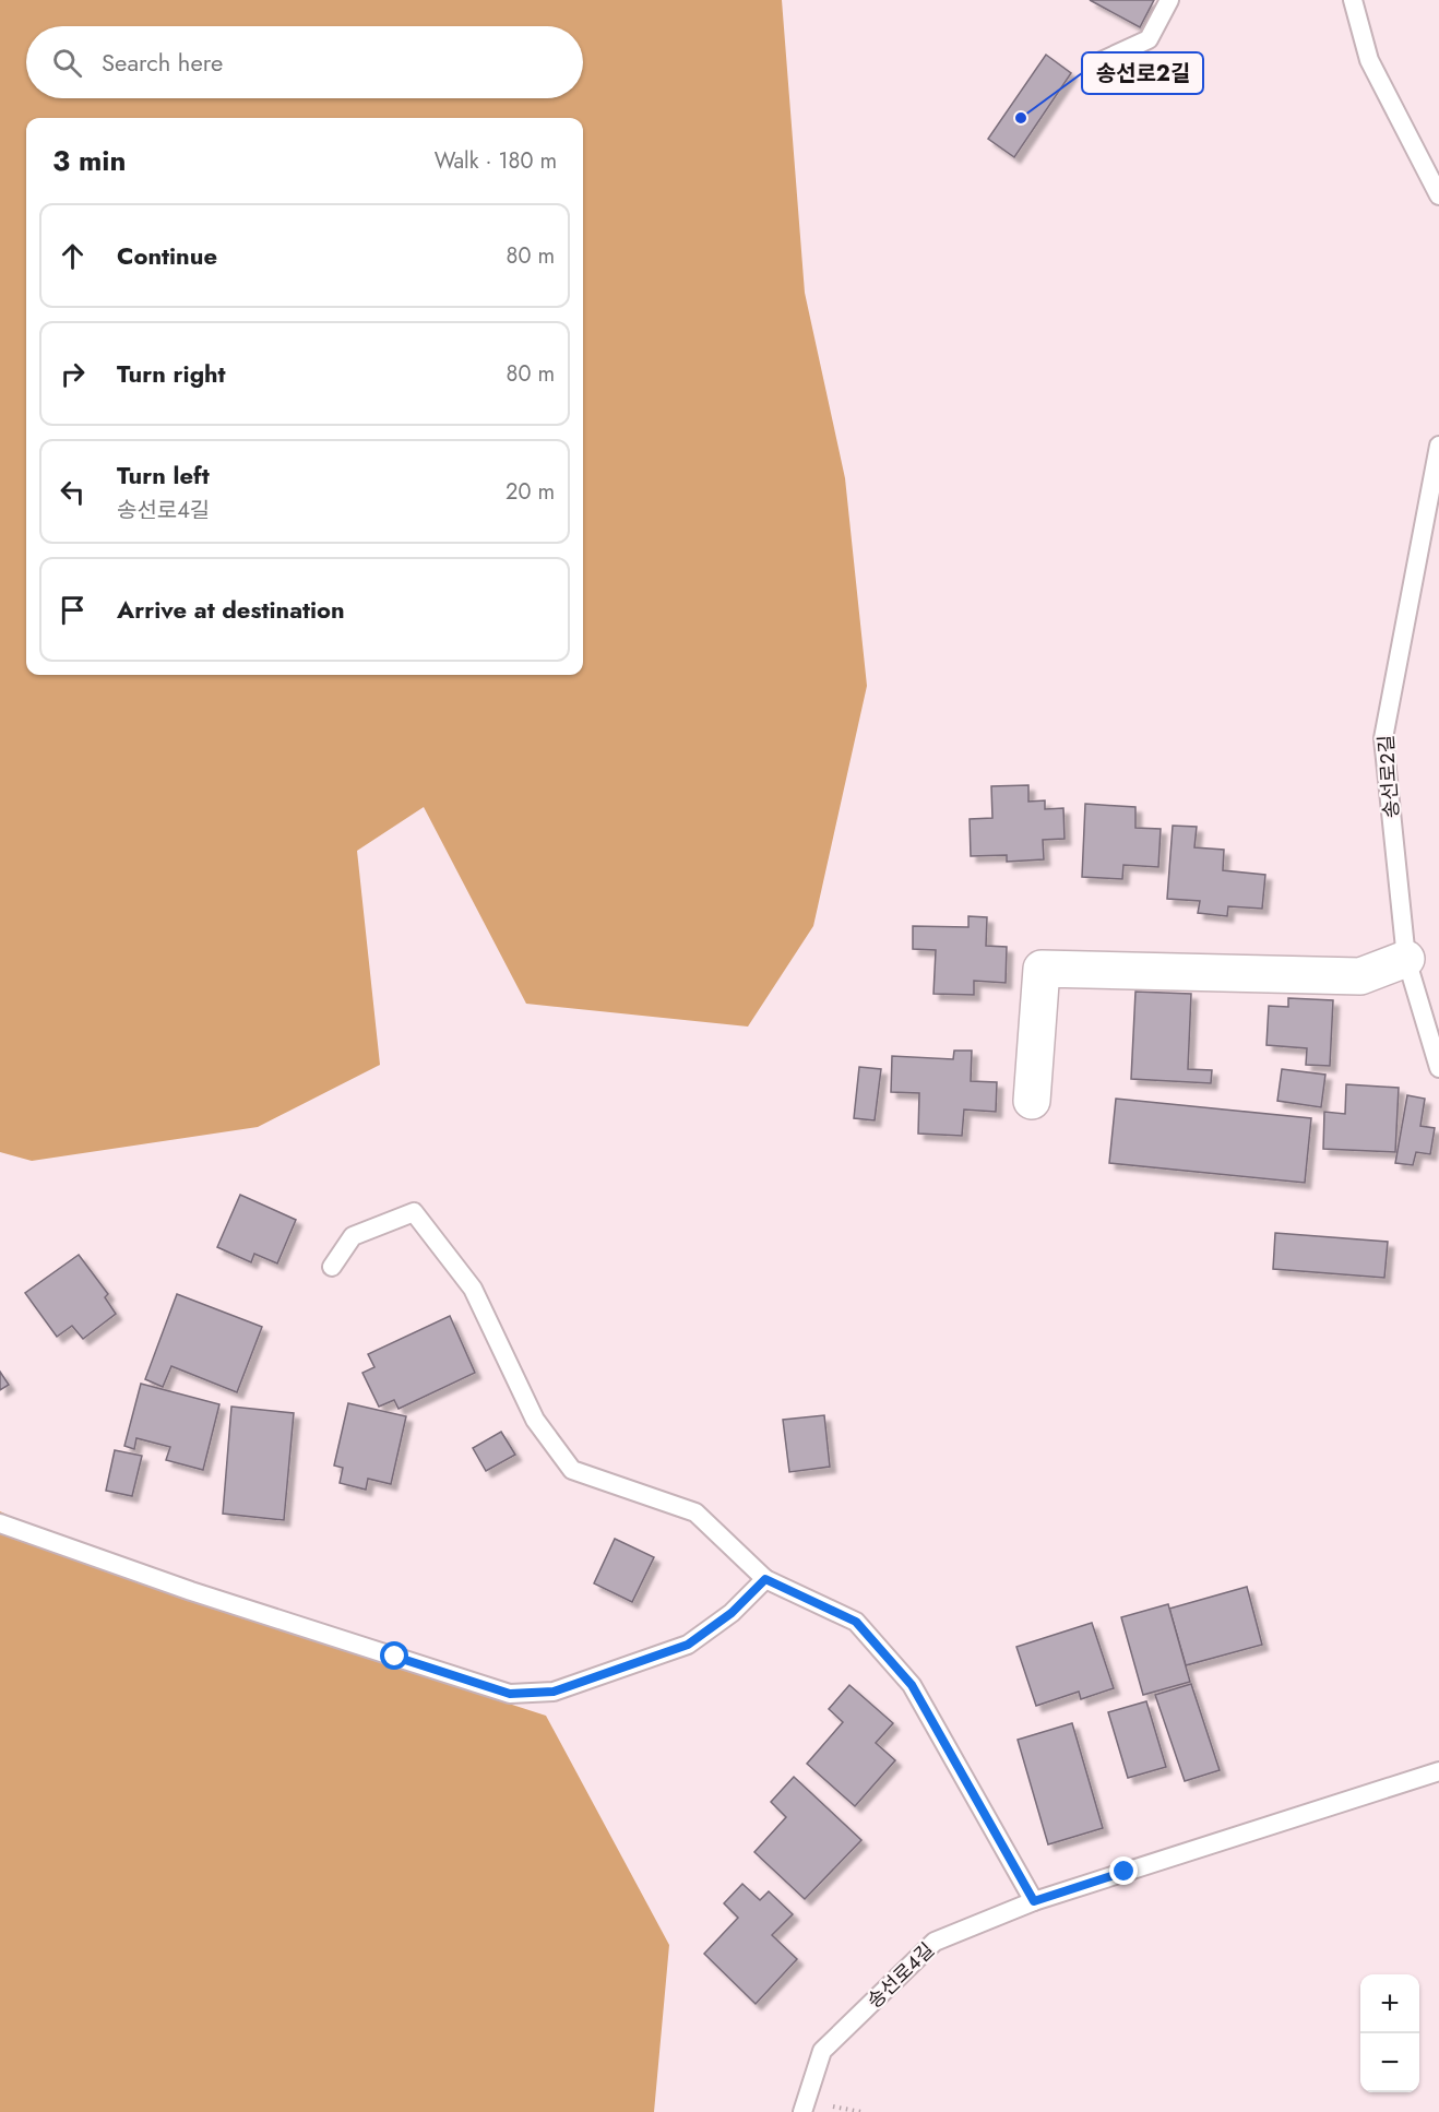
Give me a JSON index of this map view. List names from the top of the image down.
{
  "streets": {
    "lane": ["송선로2길", "송선로4길"]
  },
  "places": ["송선로2길"],
  "page": {
    "search": "Search here",
    "heading": ["3 min", "Walk · 180 m"],
    "list": [
      ["Continue", "80 m"],
      ["Turn right", "80 m"],
      ["Turn left", "송선로4길", "20 m"],
      "Arrive at destination"
    ],
    "map_buttons": ["+", "−"]
  }
}
